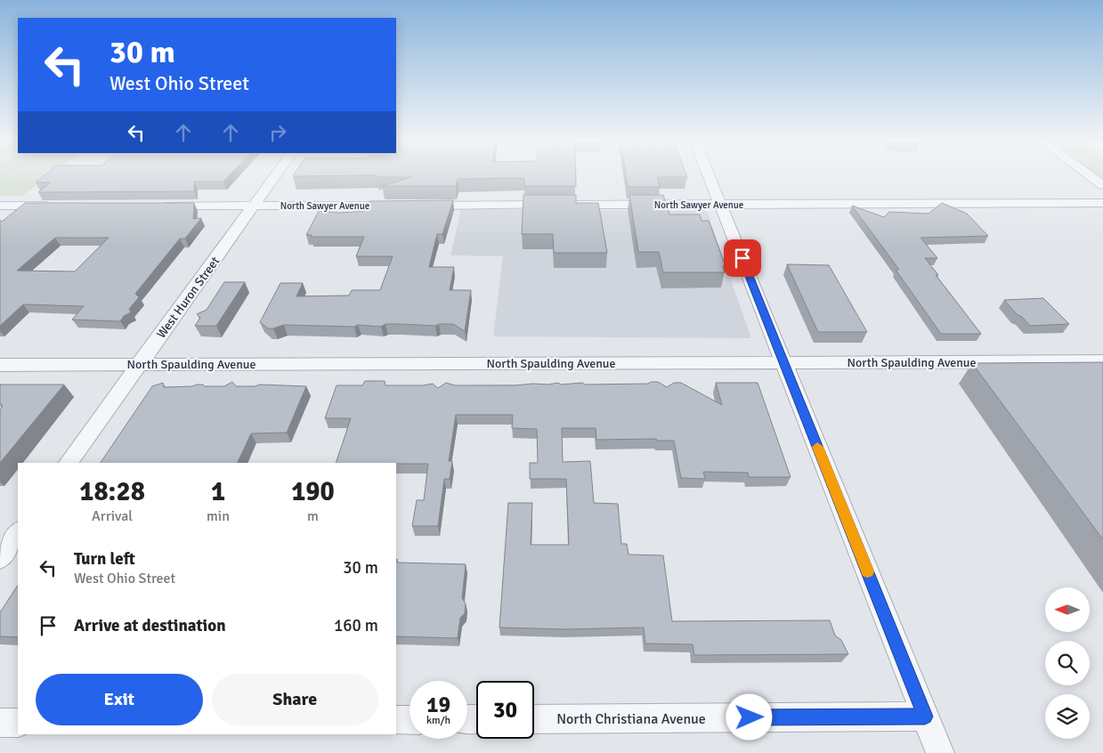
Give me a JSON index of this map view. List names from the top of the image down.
{
  "streets": {
    "street": [
      "North Sawyer Avenue",
      "West Huron Street",
      "North Spaulding Avenue",
      "North Christiana Avenue"
    ]
  },
  "crossings": [
    ["North Sawyer Avenue", "West Huron Street"],
    ["West Huron Street", "North Spaulding Avenue"]
  ],
  "north": "left",
  "page": {
    "turn": ["30 m", "West Ohio Street"],
    "eta": [
      "18:28",
      "Arrival",
      "1",
      "min",
      "190",
      "m"
    ],
    "list": [
      {
        "name": "Turn left",
        "note": "West Ohio Street",
        "value": "30 m"
      },
      {
        "name": "Arrive at destination",
        "value": "160 m"
      }
    ],
    "buttons": ["Exit", "Share"],
    "speed": "19 km/h",
    "limit": "30"
  }
}
